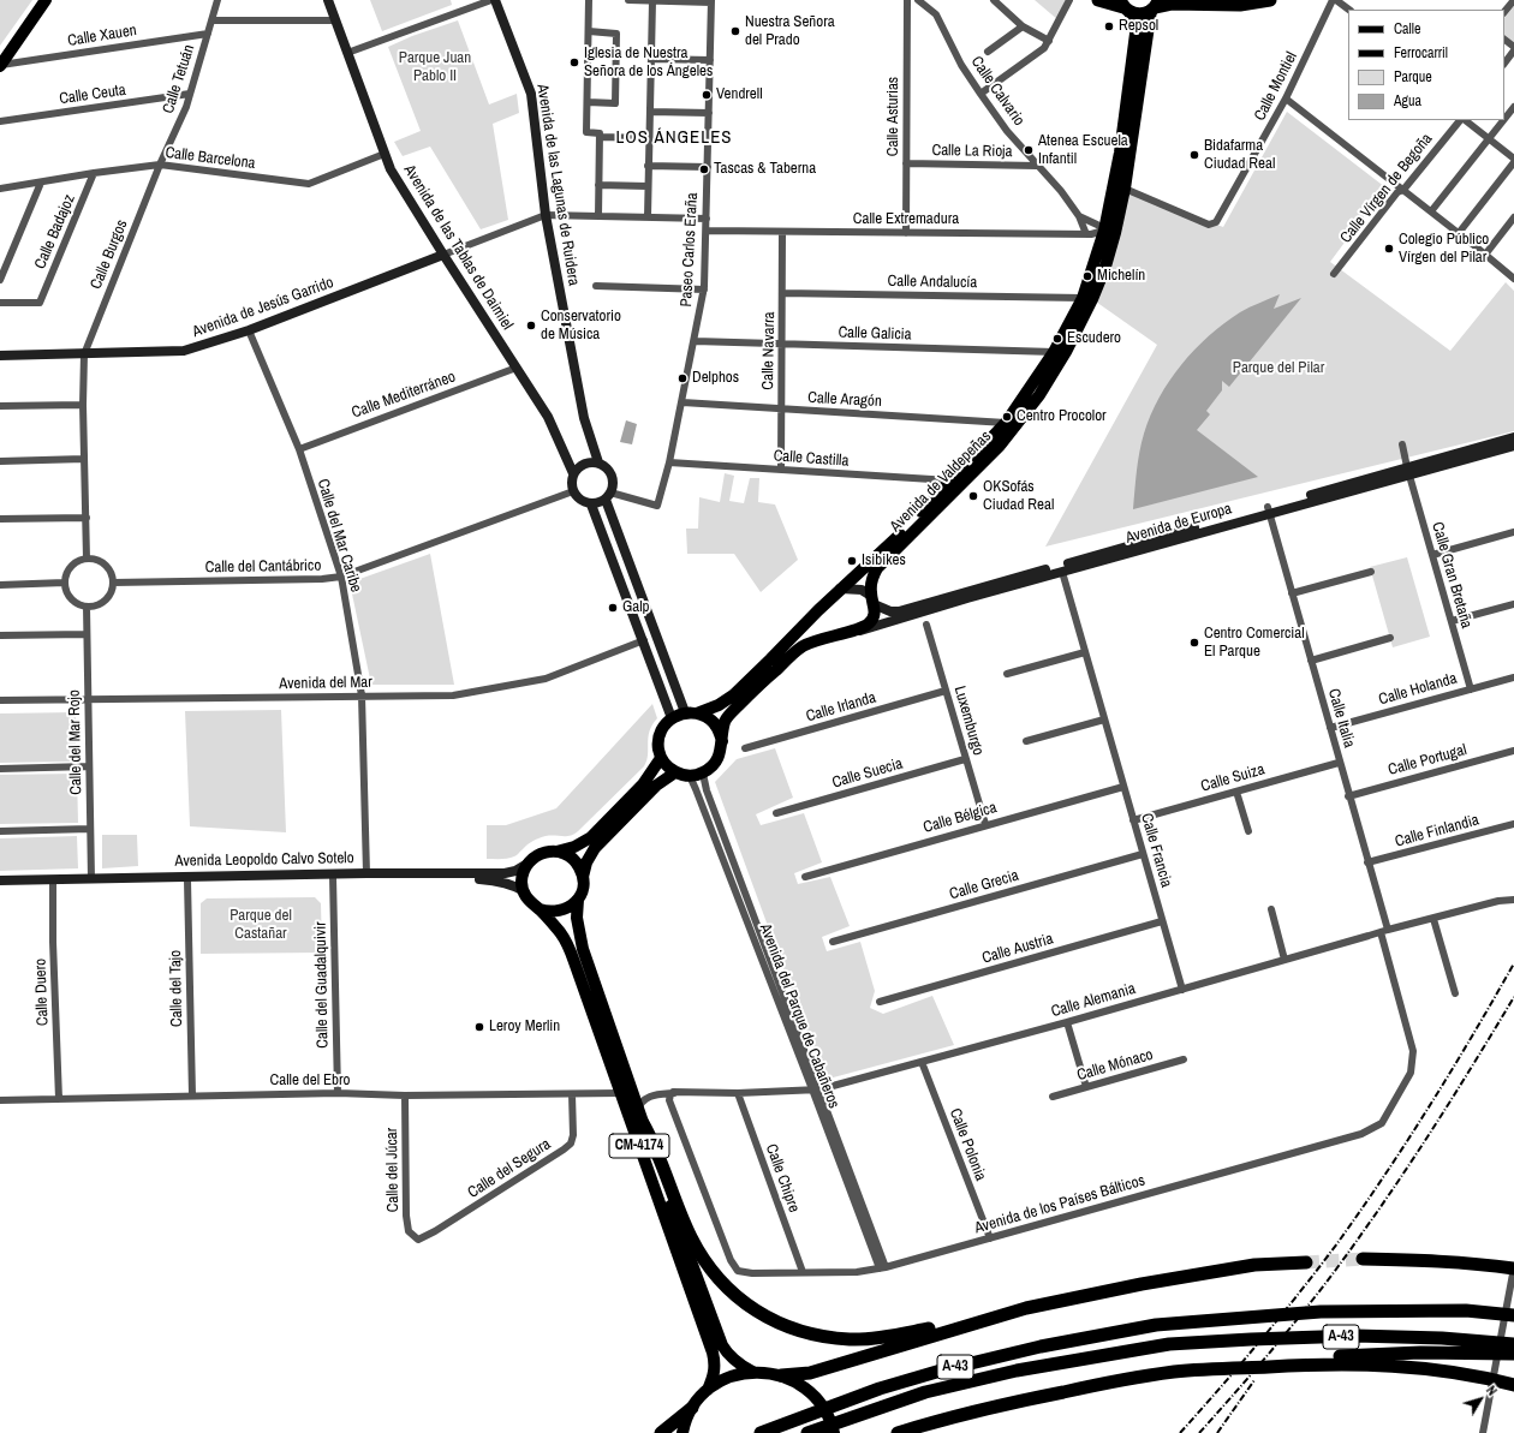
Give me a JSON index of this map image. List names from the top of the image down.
{
  "streets": {
    "highway": ["A-43"],
    "main road": [
      "Avenida de las Lagunas de Ruidera",
      "Avenida de las Tablas de Daimiel",
      "Avenida de Jesús Garrido",
      "Avenida de Valdepeñas",
      "Avenida de Europa",
      "Avenida Leopoldo Calvo Sotelo",
      "CM-4174"
    ],
    "street": [
      "Calle Xauen",
      "Calle Tetuán",
      "Calle Montiel",
      "Calle Calvario",
      "Calle Ceuta",
      "Calle Asturias",
      "Calle La Rioja",
      "Calle Barcelona",
      "Calle Vírgen de Begoña",
      "Calle Extremadura",
      "Calle Badajoz",
      "Paseo Carlos Eraña",
      "Calle Burgos",
      "Calle Andalucía",
      "Calle Galicia",
      "Calle Navarra",
      "Calle Mediterráneo",
      "Calle Aragón",
      "Calle Castilla",
      "Calle del Mar Caribe",
      "Calle del Cantábrico",
      "Calle Gran Bretaña",
      "Avenida del Mar",
      "Calle Holanda",
      "Calle Irlanda",
      "Calle Italia",
      "Luxemburgo",
      "Calle del Mar Rojo",
      "Calle Portugal",
      "Calle Suecia",
      "Calle Suiza",
      "Calle Bélgica",
      "Calle Finlandia",
      "Calle Francia",
      "Calle Grecia",
      "Calle Austria",
      "Calle del Guadalquivir",
      "Calle del Tajo",
      "Calle Duero",
      "Calle Alemania",
      "Avenida del Parque de Cabañeros",
      "Calle Mónaco",
      "Calle del Ebro",
      "Calle Polonia",
      "Calle del Segura",
      "Calle del Júcar",
      "Calle Chipre",
      "Avenida de los Países Bálticos"
    ]
  },
  "crossings": [
    ["Calle Xauen", "Calle Tetuán"],
    ["Calle Tetuán", "Calle Ceuta"],
    ["Calle Tetuán", "Calle Barcelona"],
    ["Calle Tetuán", "Calle Burgos"],
    ["Calle Montiel", "Avenida de Valdepeñas"],
    ["Calle Calvario", "Calle La Rioja"],
    ["Calle Calvario", "Calle Extremadura"],
    ["Calle Calvario", "Avenida de Valdepeñas"],
    ["Calle Asturias", "Calle La Rioja"],
    ["Calle Asturias", "Calle Extremadura"],
    ["Calle Barcelona", "Calle Badajoz"],
    ["Calle Barcelona", "Avenida de las Tablas de Daimiel"],
    ["Calle Barcelona", "Calle Burgos"],
    ["Avenida de las Lagunas de Ruidera", "Avenida de las Tablas de Daimiel"],
    ["Avenida de las Lagunas de Ruidera", "Paseo Carlos Eraña"],
    ["Avenida de las Lagunas de Ruidera", "Calle del Cantábrico"],
    ["Calle Extremadura", "Paseo Carlos Eraña"],
    ["Calle Extremadura", "Calle Navarra"],
    ["Calle Extremadura", "Avenida de Valdepeñas"],
    ["Avenida de las Tablas de Daimiel", "Paseo Carlos Eraña"],
    ["Avenida de las Tablas de Daimiel", "Avenida de Jesús Garrido"],
    ["Avenida de las Tablas de Daimiel", "Calle Mediterráneo"],
    ["Avenida de las Tablas de Daimiel", "Calle del Cantábrico"],
    ["Paseo Carlos Eraña", "Calle Galicia"],
    ["Paseo Carlos Eraña", "Calle Aragón"],
    ["Paseo Carlos Eraña", "Calle Castilla"],
    ["Paseo Carlos Eraña", "Calle del Cantábrico"],
    ["Calle Burgos", "Avenida de Jesús Garrido"],
    ["Calle Andalucía", "Calle Navarra"],
    ["Calle Andalucía", "Avenida de Valdepeñas"],
    ["Avenida de Jesús Garrido", "Calle del Mar Caribe"],
    ["Calle Galicia", "Calle Navarra"],
    ["Calle Galicia", "Avenida de Valdepeñas"],
    ["Calle Navarra", "Calle Aragón"],
    ["Calle Navarra", "Calle Castilla"],
    ["Calle Mediterráneo", "Calle del Mar Caribe"],
    ["Calle Aragón", "Avenida de Valdepeñas"],
    ["Calle Castilla", "Avenida de Valdepeñas"],
    ["Avenida de Valdepeñas", "Avenida de Europa"],
    ["Avenida de Valdepeñas", "Avenida del Parque de Cabañeros"],
    ["Avenida de Europa", "Calle Gran Bretaña"],
    ["Avenida de Europa", "Calle Italia"],
    ["Avenida de Europa", "Calle Francia"],
    ["Calle del Mar Caribe", "Calle del Cantábrico"],
    ["Calle del Mar Caribe", "Avenida del Mar"],
    ["Calle del Mar Caribe", "Avenida Leopoldo Calvo Sotelo"],
    ["Calle del Cantábrico", "Calle del Mar Rojo"],
    ["Calle Gran Bretaña", "Calle Holanda"],
    ["Avenida del Mar", "Calle del Mar Rojo"],
    ["Calle Holanda", "Calle Italia"],
    ["Calle Irlanda", "Luxemburgo"],
    ["Calle Italia", "Calle Portugal"],
    ["Calle Italia", "Calle Suiza"],
    ["Calle Italia", "Calle Finlandia"],
    ["Calle Italia", "Calle Alemania"],
    ["Calle Italia", "Avenida de los Países Bálticos"],
    ["Luxemburgo", "Calle Suecia"],
    ["Luxemburgo", "Calle Bélgica"],
    ["Calle del Mar Rojo", "Avenida Leopoldo Calvo Sotelo"],
    ["Calle Suiza", "Calle Francia"],
    ["Calle Bélgica", "Calle Francia"],
    ["Calle Francia", "Calle Grecia"],
    ["Calle Francia", "Calle Austria"],
    ["Calle Francia", "Calle Alemania"],
    ["Avenida Leopoldo Calvo Sotelo", "Calle del Guadalquivir"],
    ["Avenida Leopoldo Calvo Sotelo", "Calle del Tajo"],
    ["Avenida Leopoldo Calvo Sotelo", "Calle Duero"],
    ["Avenida Leopoldo Calvo Sotelo", "CM-4174"],
    ["Calle del Guadalquivir", "Calle del Ebro"],
    ["Calle del Tajo", "Calle del Ebro"],
    ["Calle Duero", "Calle del Ebro"],
    ["Calle Alemania", "Avenida del Parque de Cabañeros"],
    ["Calle Alemania", "Calle Polonia"],
    ["Calle Alemania", "Calle Chipre"],
    ["Calle Alemania", "Avenida de los Países Bálticos"],
    ["Avenida del Parque de Cabañeros", "Avenida de los Países Bálticos"],
    ["Calle del Ebro", "CM-4174"],
    ["Calle del Ebro", "Calle del Segura"],
    ["Calle del Ebro", "Calle del Júcar"],
    ["Calle Polonia", "Avenida de los Países Bálticos"],
    ["Calle del Segura", "Calle del Júcar"],
    ["Calle Chipre", "Avenida de los Países Bálticos"]
  ],
  "districts": ["LOS ÁNGELES"],
  "parks": ["Parque Juan Pablo II", "Parque del Pilar", "Parque del Castañar"],
  "places": [
    "Repsol",
    "Nuestra Señora del Prado",
    "Iglesia de Nuestra Señora de los Ángeles",
    "Vendrell",
    "Atenea Escuela Infantil",
    "Bidafarma Ciudad Real",
    "Tascas & Taberna",
    "Colegio Público Vírgen del Pilar",
    "Michelín",
    "Conservatorio de Música",
    "Escudero",
    "Delphos",
    "Centro Procolor",
    "OKSofás Ciudad Real",
    "Isibikes",
    "Galp",
    "Centro Comercial El Parque",
    "Leroy Merlin"
  ],
  "legend": [
    "Calle",
    "Ferrocarril",
    "Parque",
    "Agua"
  ],
  "north": "top right"
}
